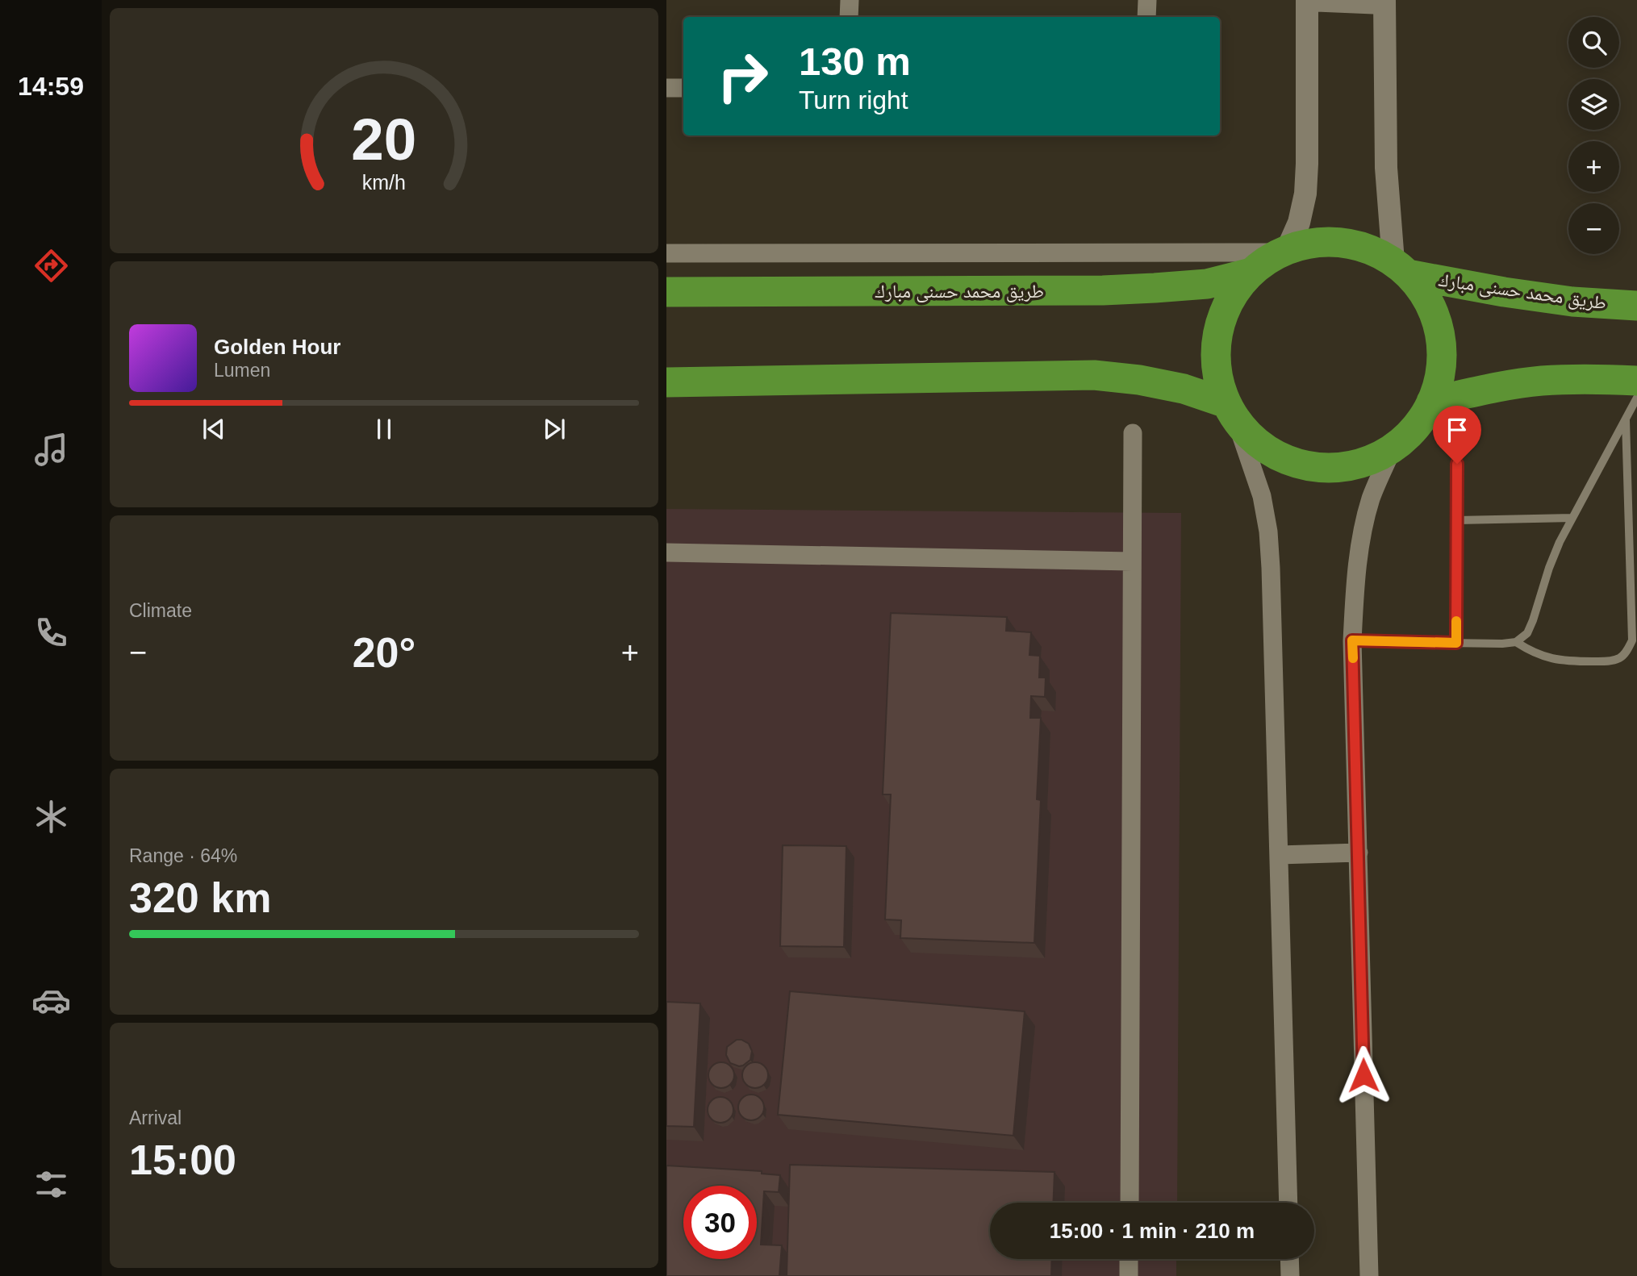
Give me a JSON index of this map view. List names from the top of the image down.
{
  "streets": {
    "highway": ["طريق محمد حسنى مبارك"]
  },
  "page": {
    "tabs": "14:59",
    "map_buttons": ["+", "−"],
    "turn": ["130 m", "Turn right"],
    "song": ["Golden Hour", "Lumen"],
    "tile": [
      "Climate",
      ["Range · 64%", "320 km"],
      ["Arrival", "15:00"]
    ],
    "heat": ["−", "20°", "+"],
    "limit": "30",
    "trip": "15:00 · 1 min · 210 m",
    "gauge": ["20", "km/h"]
  }
}
